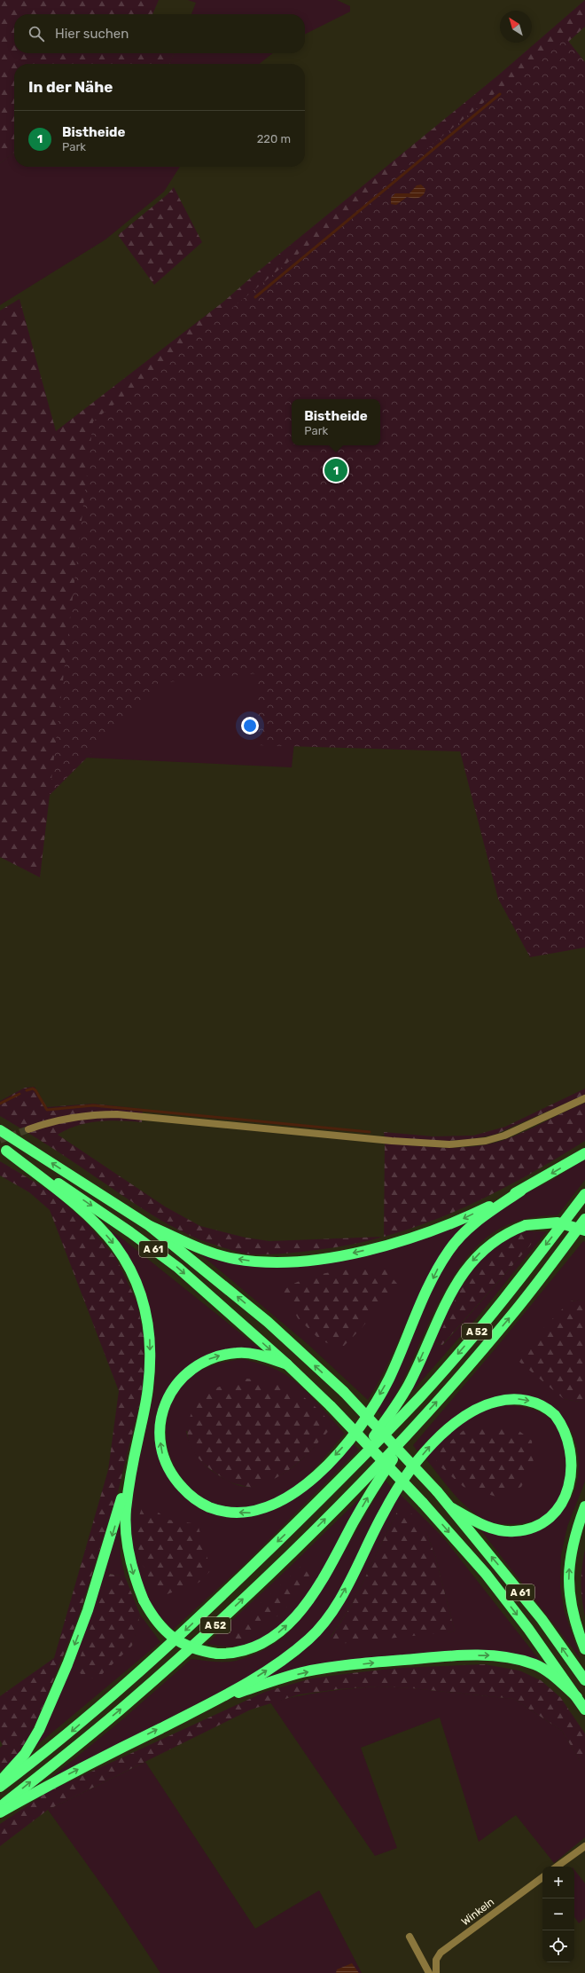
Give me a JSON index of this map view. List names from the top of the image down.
{
  "streets": {
    "highway": ["A 61", "A 52"],
    "street": ["Winkeln"]
  },
  "north": "top left",
  "page": {
    "search": "Hier suchen",
    "heading": "In der Nähe",
    "list": [
      {
        "mark": "1",
        "name": "Bistheide",
        "note": "Park",
        "value": "220 m"
      }
    ],
    "popup": ["Bistheide", "Park"],
    "pins": "1",
    "map_buttons": ["+", "−"]
  }
}
